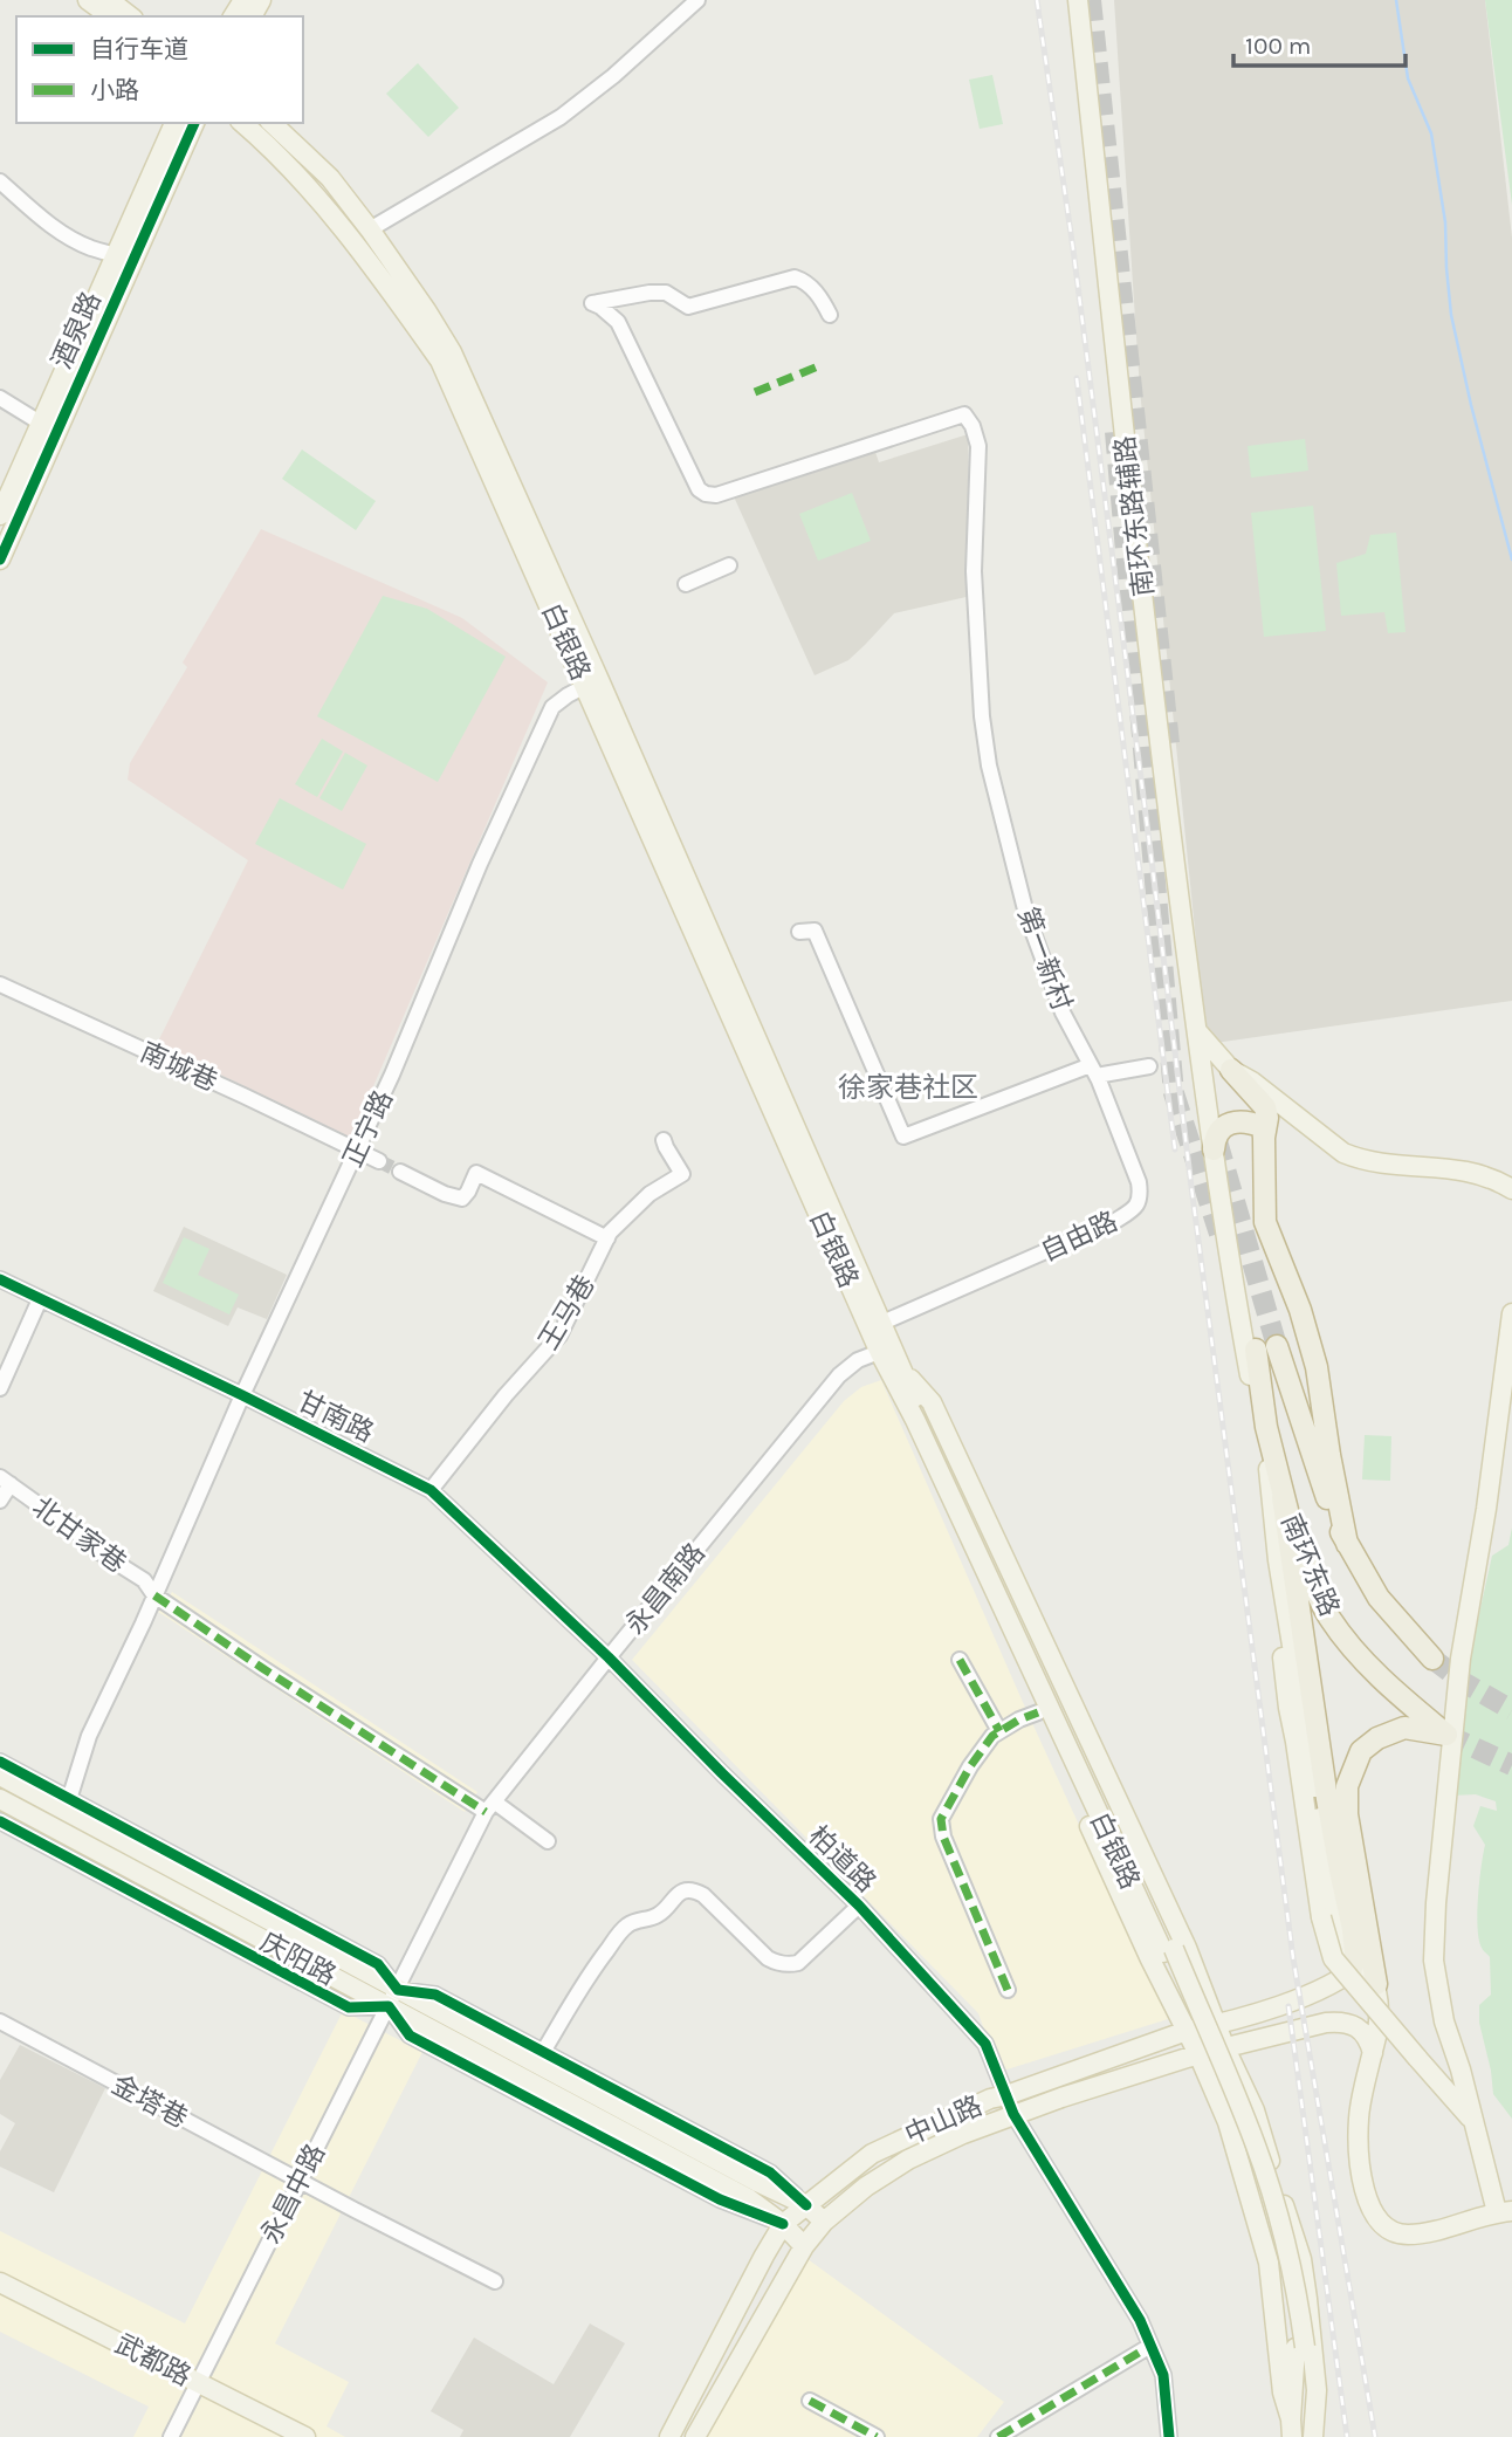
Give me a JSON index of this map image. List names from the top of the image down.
{
  "streets": {
    "highway": ["南环东路"],
    "main road": [
      "酒泉路",
      "南环东路辅路",
      "白银路",
      "庆阳路",
      "中山路",
      "武都路"
    ],
    "street": [
      "第一新村",
      "南城巷",
      "正宁路",
      "自由路",
      "王马巷",
      "甘南路",
      "北甘家巷",
      "永昌南路",
      "柏道路",
      "金塔巷",
      "永昌中路"
    ]
  },
  "crossings": [
    ["白银路", "正宁路"],
    ["白银路", "自由路"],
    ["白银路", "永昌南路"],
    ["第一新村", "自由路"],
    ["南城巷", "正宁路"],
    ["正宁路", "甘南路"],
    ["正宁路", "北甘家巷"],
    ["正宁路", "庆阳路"],
    ["王马巷", "甘南路"],
    ["甘南路", "永昌南路"],
    ["甘南路", "柏道路"],
    ["永昌南路", "柏道路"],
    ["永昌南路", "庆阳路"],
    ["永昌南路", "永昌中路"],
    ["柏道路", "中山路"],
    ["庆阳路", "中山路"],
    ["庆阳路", "永昌中路"],
    ["金塔巷", "永昌中路"],
    ["永昌中路", "武都路"]
  ],
  "districts": ["徐家巷社区"],
  "legend": ["自行车道", "小路"],
  "scale_bar": "100 m"
}
